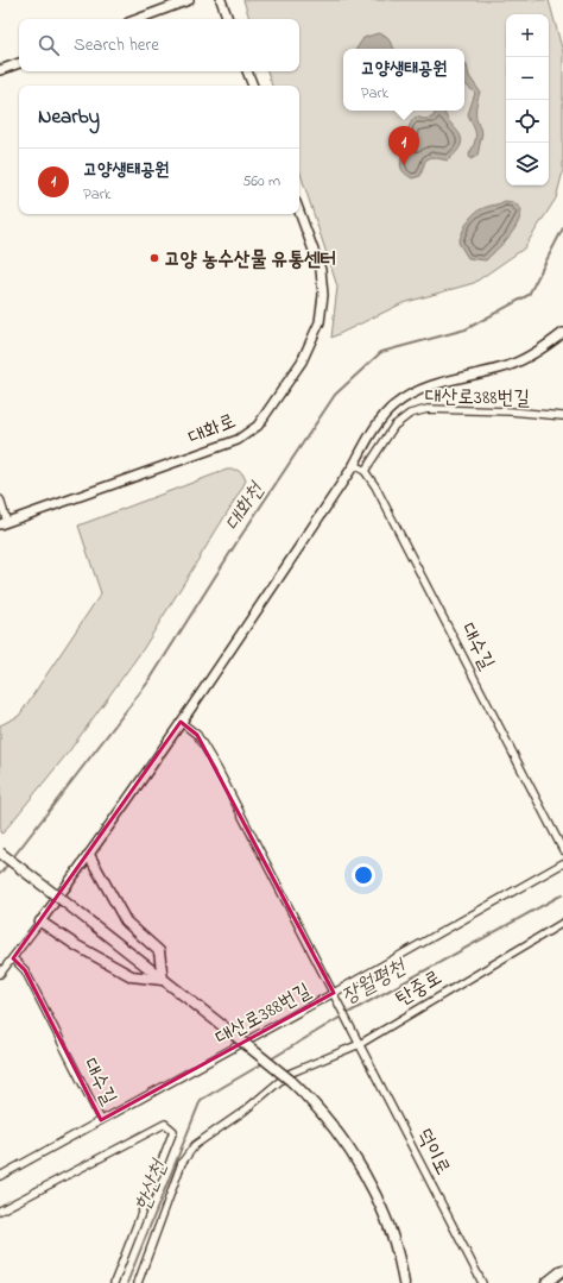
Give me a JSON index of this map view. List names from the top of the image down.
{
  "streets": {
    "street": [
      "대산로388번길",
      "대화로",
      "대수길",
      "탄중로",
      "덕이로"
    ]
  },
  "crossings": [
    ["대산로388번길", "대수길"],
    ["대산로388번길", "덕이로"],
    ["탄중로", "덕이로"]
  ],
  "water": ["대화천", "장월평천", "한산천"],
  "places": ["고양 농수산물 유통센터"],
  "page": {
    "map_buttons": ["+", "−"],
    "search": "Search here",
    "popup": ["고양생태공원", "Park"],
    "heading": "Nearby",
    "pins": "1",
    "list": [
      {
        "mark": "1",
        "name": "고양생태공원",
        "note": "Park",
        "value": "560 m"
      }
    ]
  }
}
